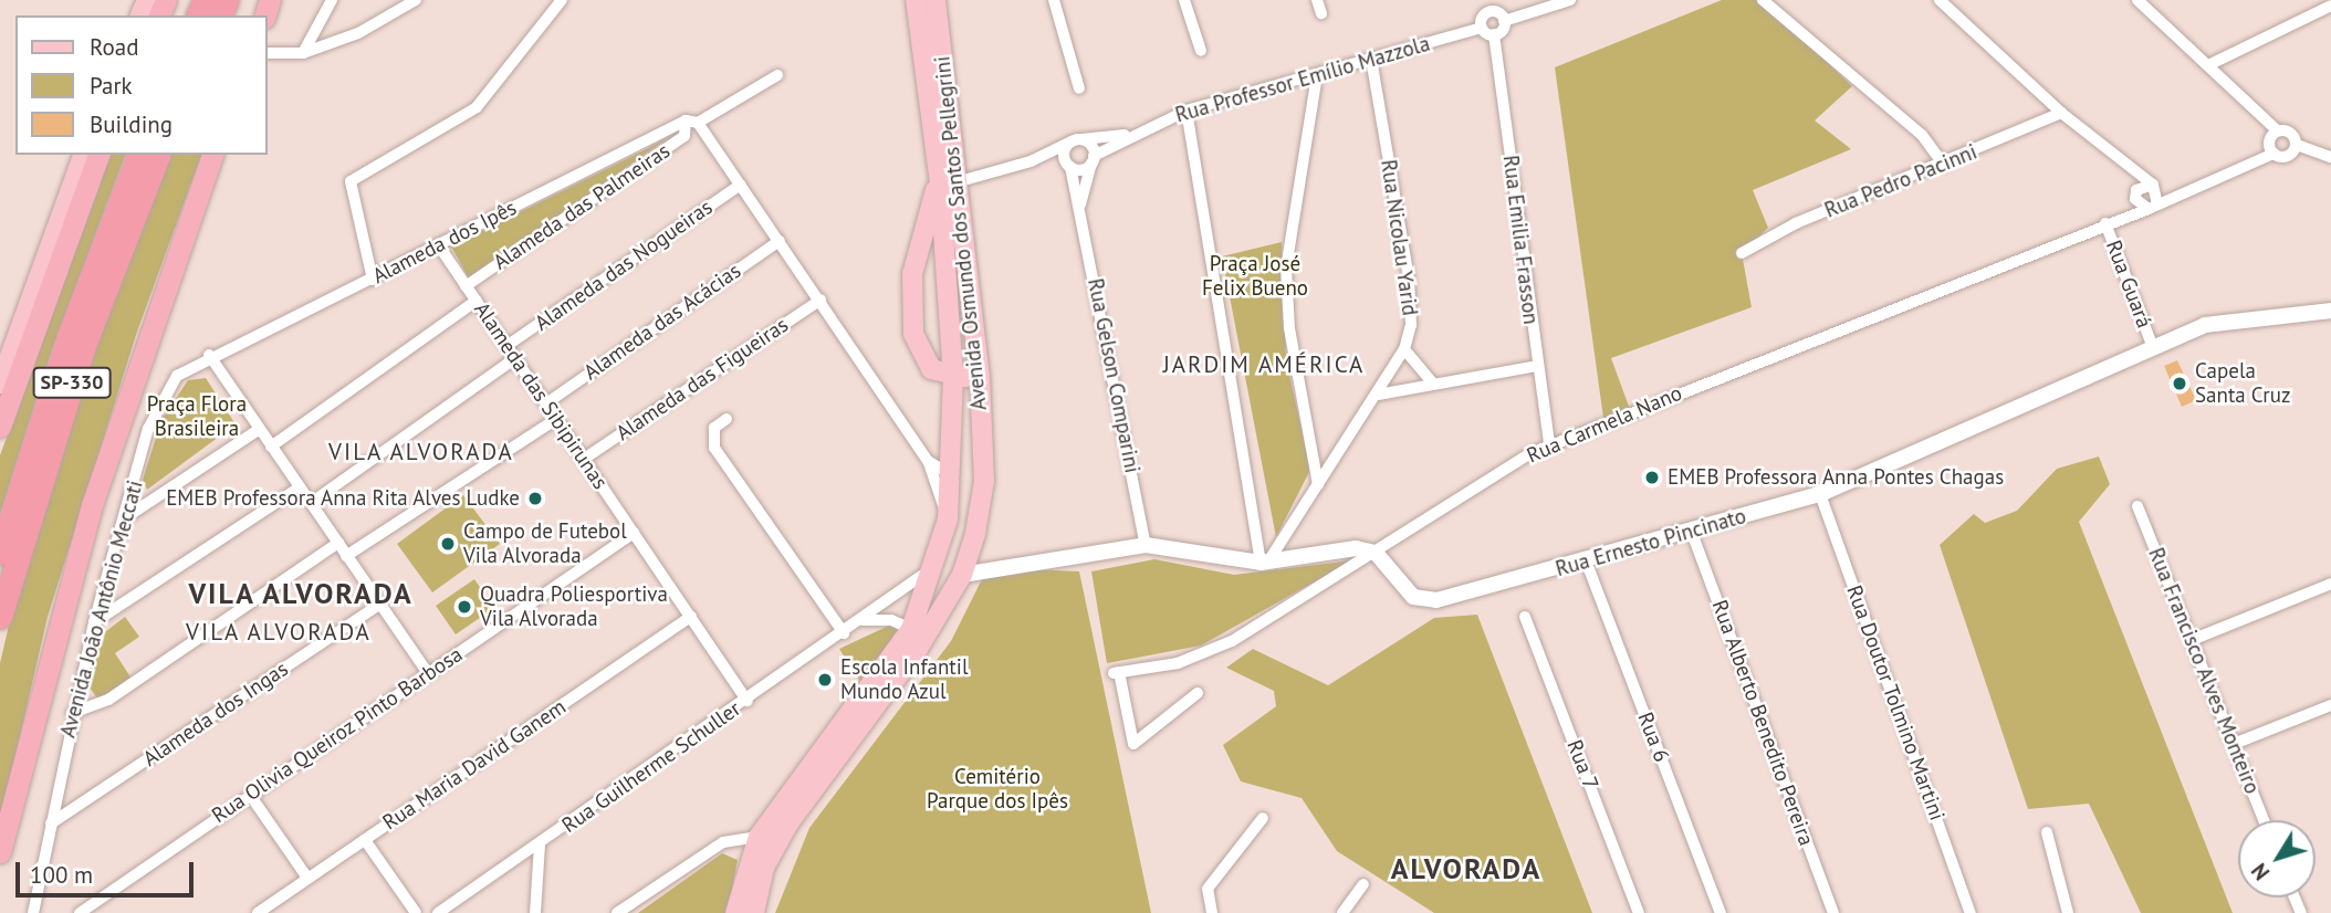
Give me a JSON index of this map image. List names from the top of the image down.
{
  "streets": {
    "highway": ["SP-330"],
    "main road": ["Avenida Osmundo dos Santos Pellegrini"],
    "street": [
      "Rua Professor Emílio Mazzola",
      "Rua Pedro Pacinni",
      "Alameda das Palmeiras",
      "Rua Nicolau Yarid",
      "Rua Emilia Frasson",
      "Alameda dos Ipês",
      "Alameda das Nogueiras",
      "Rua Guará",
      "Alameda das Acácias",
      "Rua Gelson Comparini",
      "Alameda das Figueiras",
      "Alameda das Sibipirunas",
      "Rua Carmela Nano",
      "Rua Ernesto Pincinato",
      "Avenida João Antônio Meccati",
      "Rua Francisco Alves Monteiro",
      "Rua Doutor Tolmino Martini",
      "Alameda dos Ingas",
      "Rua Alberto Benedito Pereira",
      "Rua Olivia Queiroz Pinto Barbosa",
      "Rua 6",
      "Rua Maria David Ganem",
      "Rua 7",
      "Rua Guilherme Schuller"
    ]
  },
  "crossings": [
    ["Rua Professor Emílio Mazzola", "Avenida Osmundo dos Santos Pellegrini"],
    ["Rua Professor Emílio Mazzola", "Rua Nicolau Yarid"],
    ["Rua Professor Emílio Mazzola", "Rua Gelson Comparini"],
    ["Alameda das Palmeiras", "Alameda dos Ipês"],
    ["Alameda das Palmeiras", "Alameda das Sibipirunas"],
    ["Avenida Osmundo dos Santos Pellegrini", "Rua Guilherme Schuller"],
    ["Rua Emilia Frasson", "Rua Carmela Nano"],
    ["Alameda dos Ipês", "Alameda das Sibipirunas"],
    ["Alameda dos Ipês", "Avenida João Antônio Meccati"],
    ["Alameda das Nogueiras", "Alameda das Sibipirunas"],
    ["Rua Guará", "Rua Carmela Nano"],
    ["Rua Guará", "Rua Ernesto Pincinato"],
    ["Alameda das Acácias", "Alameda das Sibipirunas"],
    ["Alameda das Figueiras", "Alameda das Sibipirunas"],
    ["Alameda das Sibipirunas", "Rua Olivia Queiroz Pinto Barbosa"],
    ["Alameda das Sibipirunas", "Rua Maria David Ganem"],
    ["Alameda das Sibipirunas", "Rua Guilherme Schuller"],
    ["Rua Carmela Nano", "Rua Ernesto Pincinato"],
    ["Rua Ernesto Pincinato", "Rua Doutor Tolmino Martini"],
    ["Rua Ernesto Pincinato", "Rua Alberto Benedito Pereira"],
    ["Rua Ernesto Pincinato", "Rua 6"],
    ["Avenida João Antônio Meccati", "Alameda dos Ingas"]
  ],
  "districts": [
    "JARDIM AMÉRICA",
    "VILA ALVORADA",
    "VILA ALVORADA",
    "VILA ALVORADA",
    "ALVORADA"
  ],
  "parks": ["Praça José Felix Bueno", "Praça Flora Brasileira", "Cemitério Parque dos Ipês"],
  "places": [
    "Capela Santa Cruz",
    "EMEB Professora Anna Pontes Chagas",
    "EMEB Professora Anna Rita Alves Ludke",
    "Campo de Futebol Vila Alvorada",
    "Quadra Poliesportiva Vila Alvorada",
    "Escola Infantil Mundo Azul"
  ],
  "legend": ["Road", "Park", "Building"],
  "scale_bar": "100 m",
  "north": "bottom left"
}
